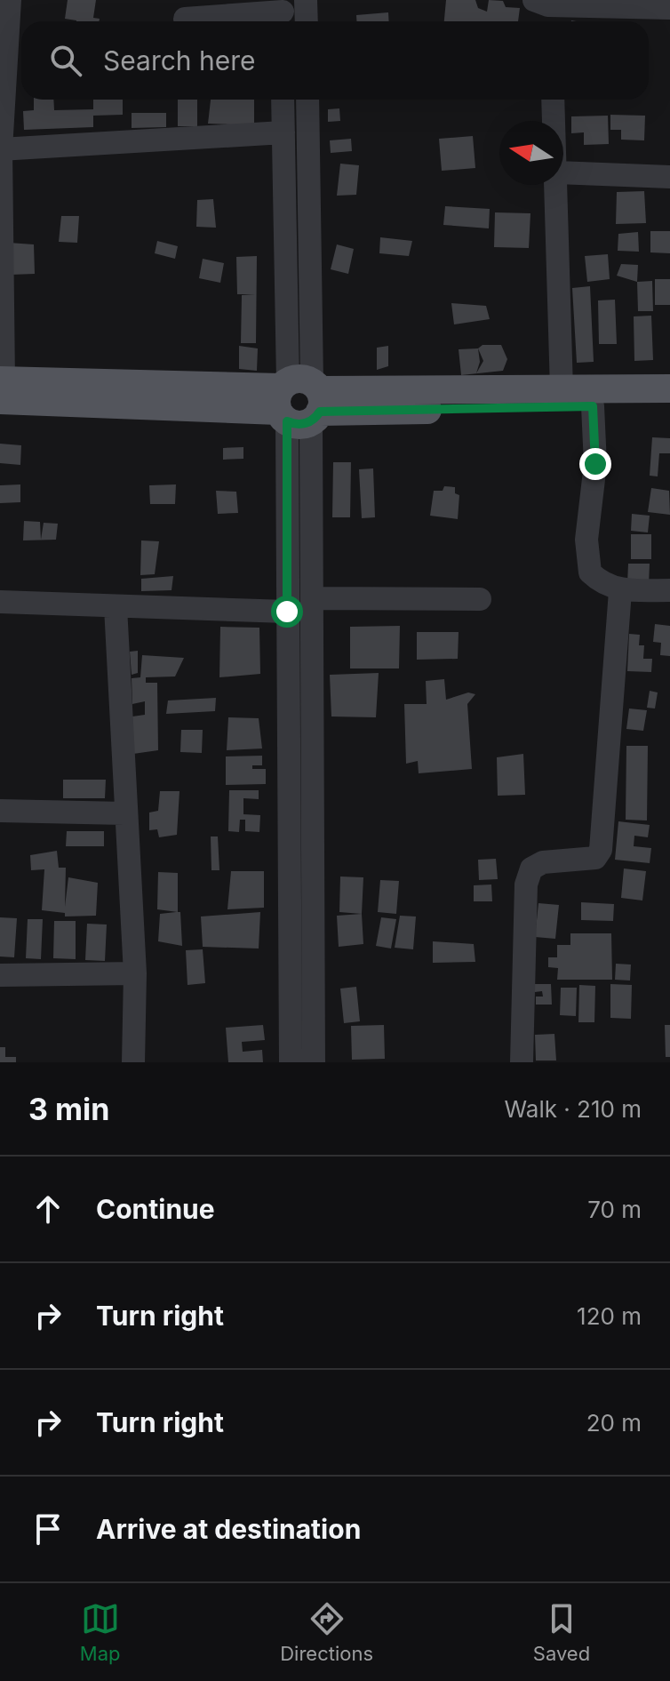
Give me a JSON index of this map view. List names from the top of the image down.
{
  "north": "left",
  "page": {
    "search": "Search here",
    "heading": ["3 min", "Walk · 210 m"],
    "list": [
      ["Continue", "70 m"],
      ["Turn right", "120 m"],
      ["Turn right", "20 m"],
      "Arrive at destination"
    ],
    "nav": ["Map", "Directions", "Saved"]
  }
}
